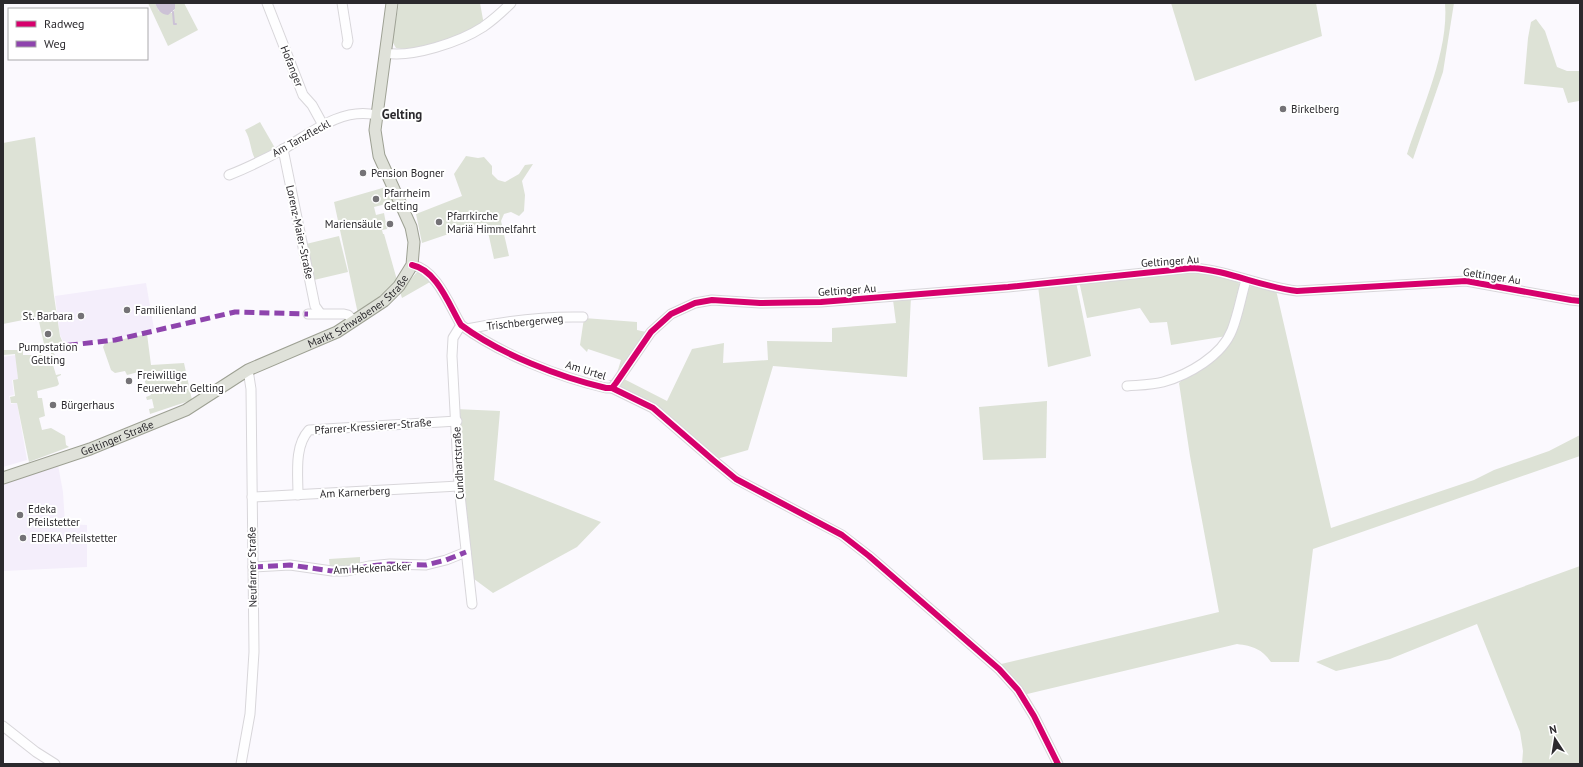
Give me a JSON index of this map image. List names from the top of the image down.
{
  "streets": {
    "main road": ["Markt Schwabener Straße", "Geltinger Straße"],
    "street": [
      "Hofanger",
      "Am Tanzfleckl",
      "Lorenz-Maier-Straße",
      "Geltinger Au",
      "Trischbergerweg",
      "Am Urtel",
      "Pfarrer-Kressierer-Straße",
      "Cundhartstraße",
      "Am Karnerberg",
      "Neufarner Straße",
      "Am Heckenacker"
    ]
  },
  "crossings": [
    ["Hofanger", "Am Tanzfleckl"],
    ["Am Tanzfleckl", "Lorenz-Maier-Straße"],
    ["Am Tanzfleckl", "Markt Schwabener Straße"],
    ["Geltinger Au", "Am Urtel"],
    ["Markt Schwabener Straße", "Am Urtel"],
    ["Markt Schwabener Straße", "Geltinger Straße"],
    ["Markt Schwabener Straße", "Neufarner Straße"],
    ["Trischbergerweg", "Am Urtel"],
    ["Trischbergerweg", "Cundhartstraße"],
    ["Am Urtel", "Cundhartstraße"],
    ["Pfarrer-Kressierer-Straße", "Cundhartstraße"],
    ["Pfarrer-Kressierer-Straße", "Am Karnerberg"],
    ["Cundhartstraße", "Am Karnerberg"],
    ["Cundhartstraße", "Am Heckenacker"],
    ["Am Karnerberg", "Neufarner Straße"],
    ["Neufarner Straße", "Am Heckenacker"]
  ],
  "districts": ["Gelting"],
  "places": [
    "Birkelberg",
    "Pension Bogner",
    "Pfarrheim Gelting",
    "Pfarrkirche Mariä Himmelfahrt",
    "Mariensäule",
    "Familienland",
    "St. Barbara",
    "Pumpstation Gelting",
    "Freiwillige Feuerwehr Gelting",
    "Bürgerhaus",
    "Edeka Pfeilstetter",
    "EDEKA Pfeilstetter"
  ],
  "legend": ["Radweg", "Weg"],
  "north": "top"
}
